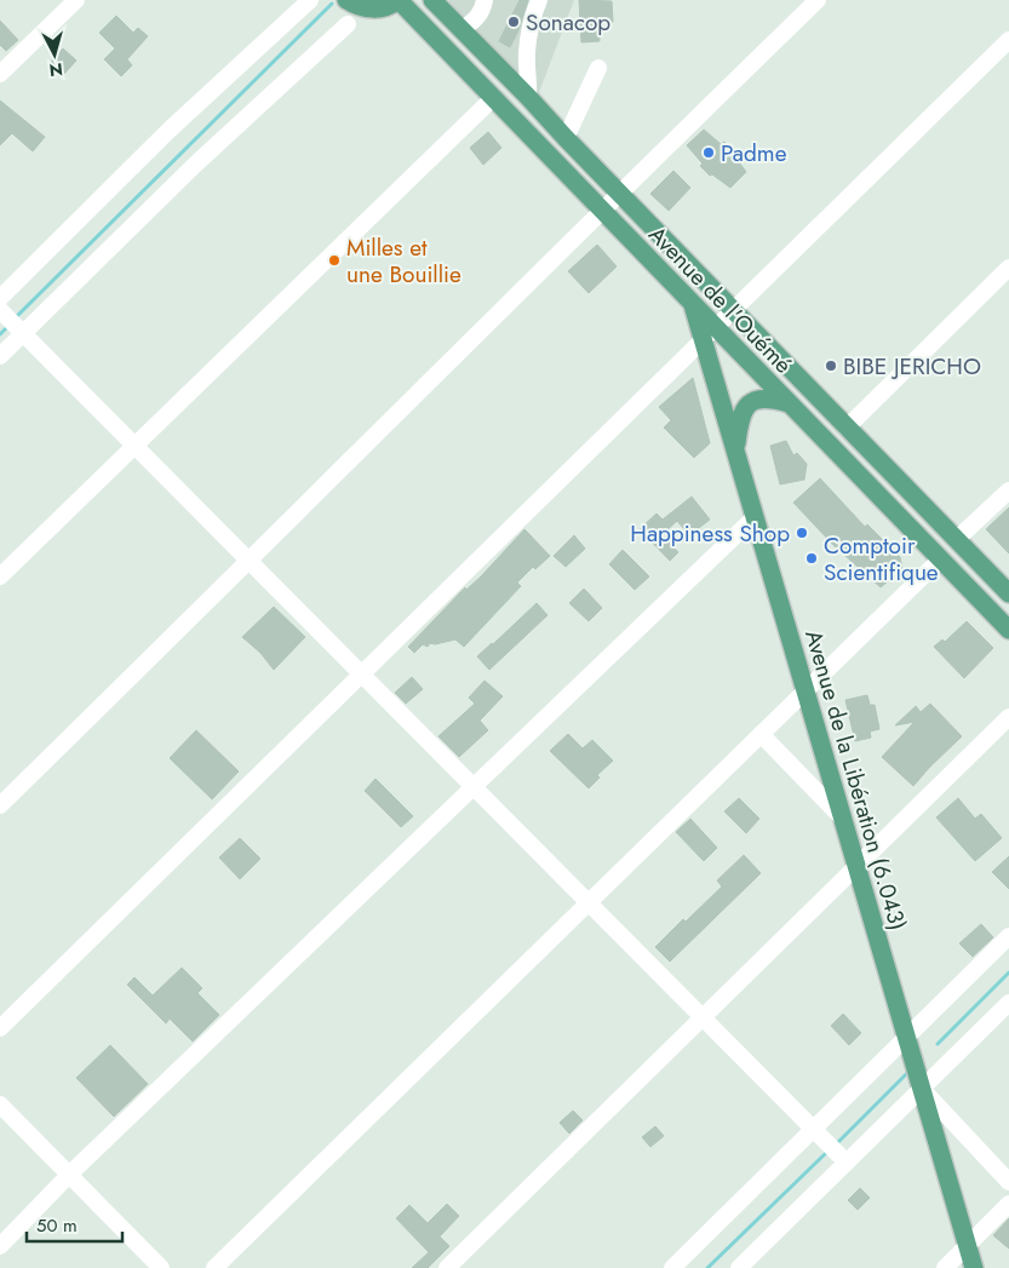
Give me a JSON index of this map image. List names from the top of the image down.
{
  "streets": {
    "main road": ["Avenue de l'Ouémé", "Avenue de la Libération (6.043)"]
  },
  "crossings": [
    ["Avenue de l'Ouémé", "Avenue de la Libération (6.043)"]
  ],
  "places": [
    "Sonacop",
    "Padme",
    "Milles et une Bouillie",
    "BIBE JERICHO",
    "Happiness Shop",
    "Comptoir Scientifique"
  ],
  "scale_bar": "50 m",
  "north": "bottom"
}
